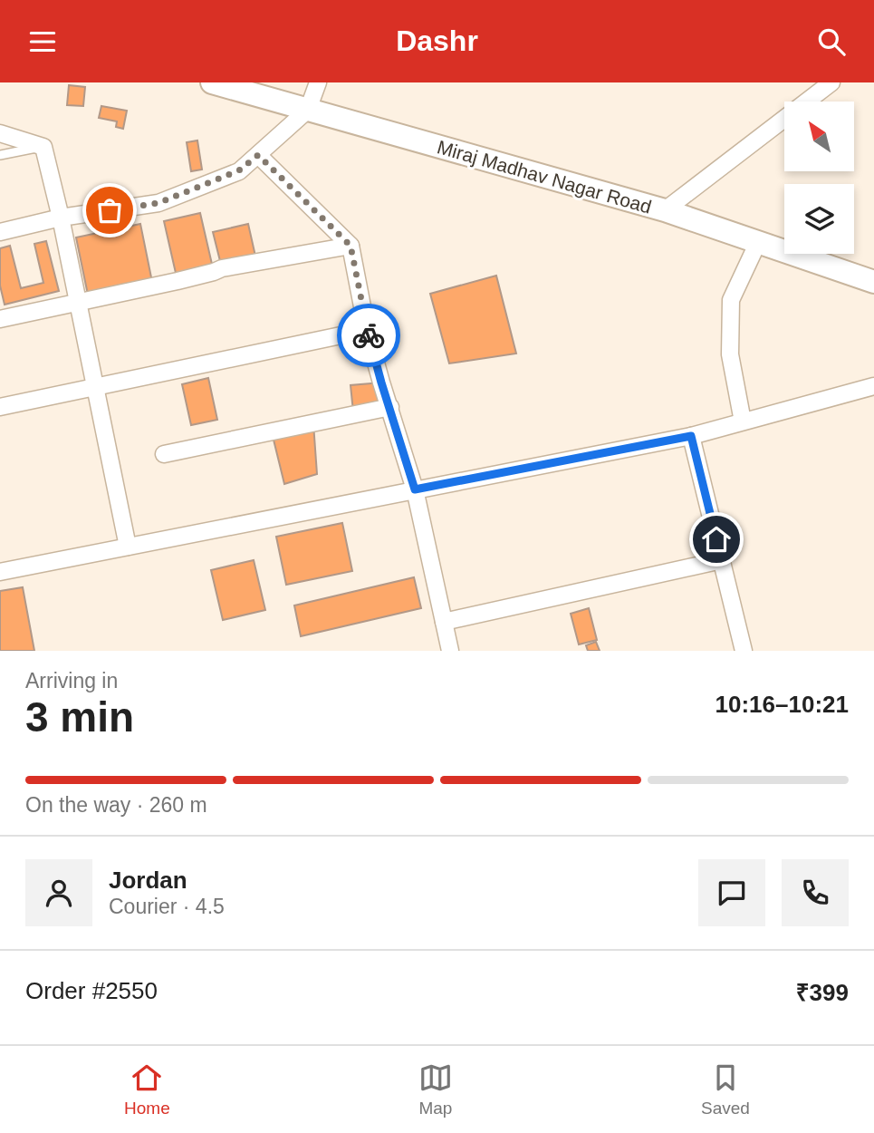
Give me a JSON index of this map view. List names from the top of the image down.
{
  "streets": {
    "street": ["Miraj Madhav Nagar Road"]
  },
  "north": "top left",
  "page": {
    "header": "Dashr",
    "heading": ["3 min", "Arriving in", "10:16–10:21"],
    "panel": [
      "Jordan",
      "Courier · 4.5",
      "Order #2550",
      "₹399"
    ],
    "bar": "On the way · 260 m",
    "tabs": ["Home", "Map", "Saved"]
  }
}
